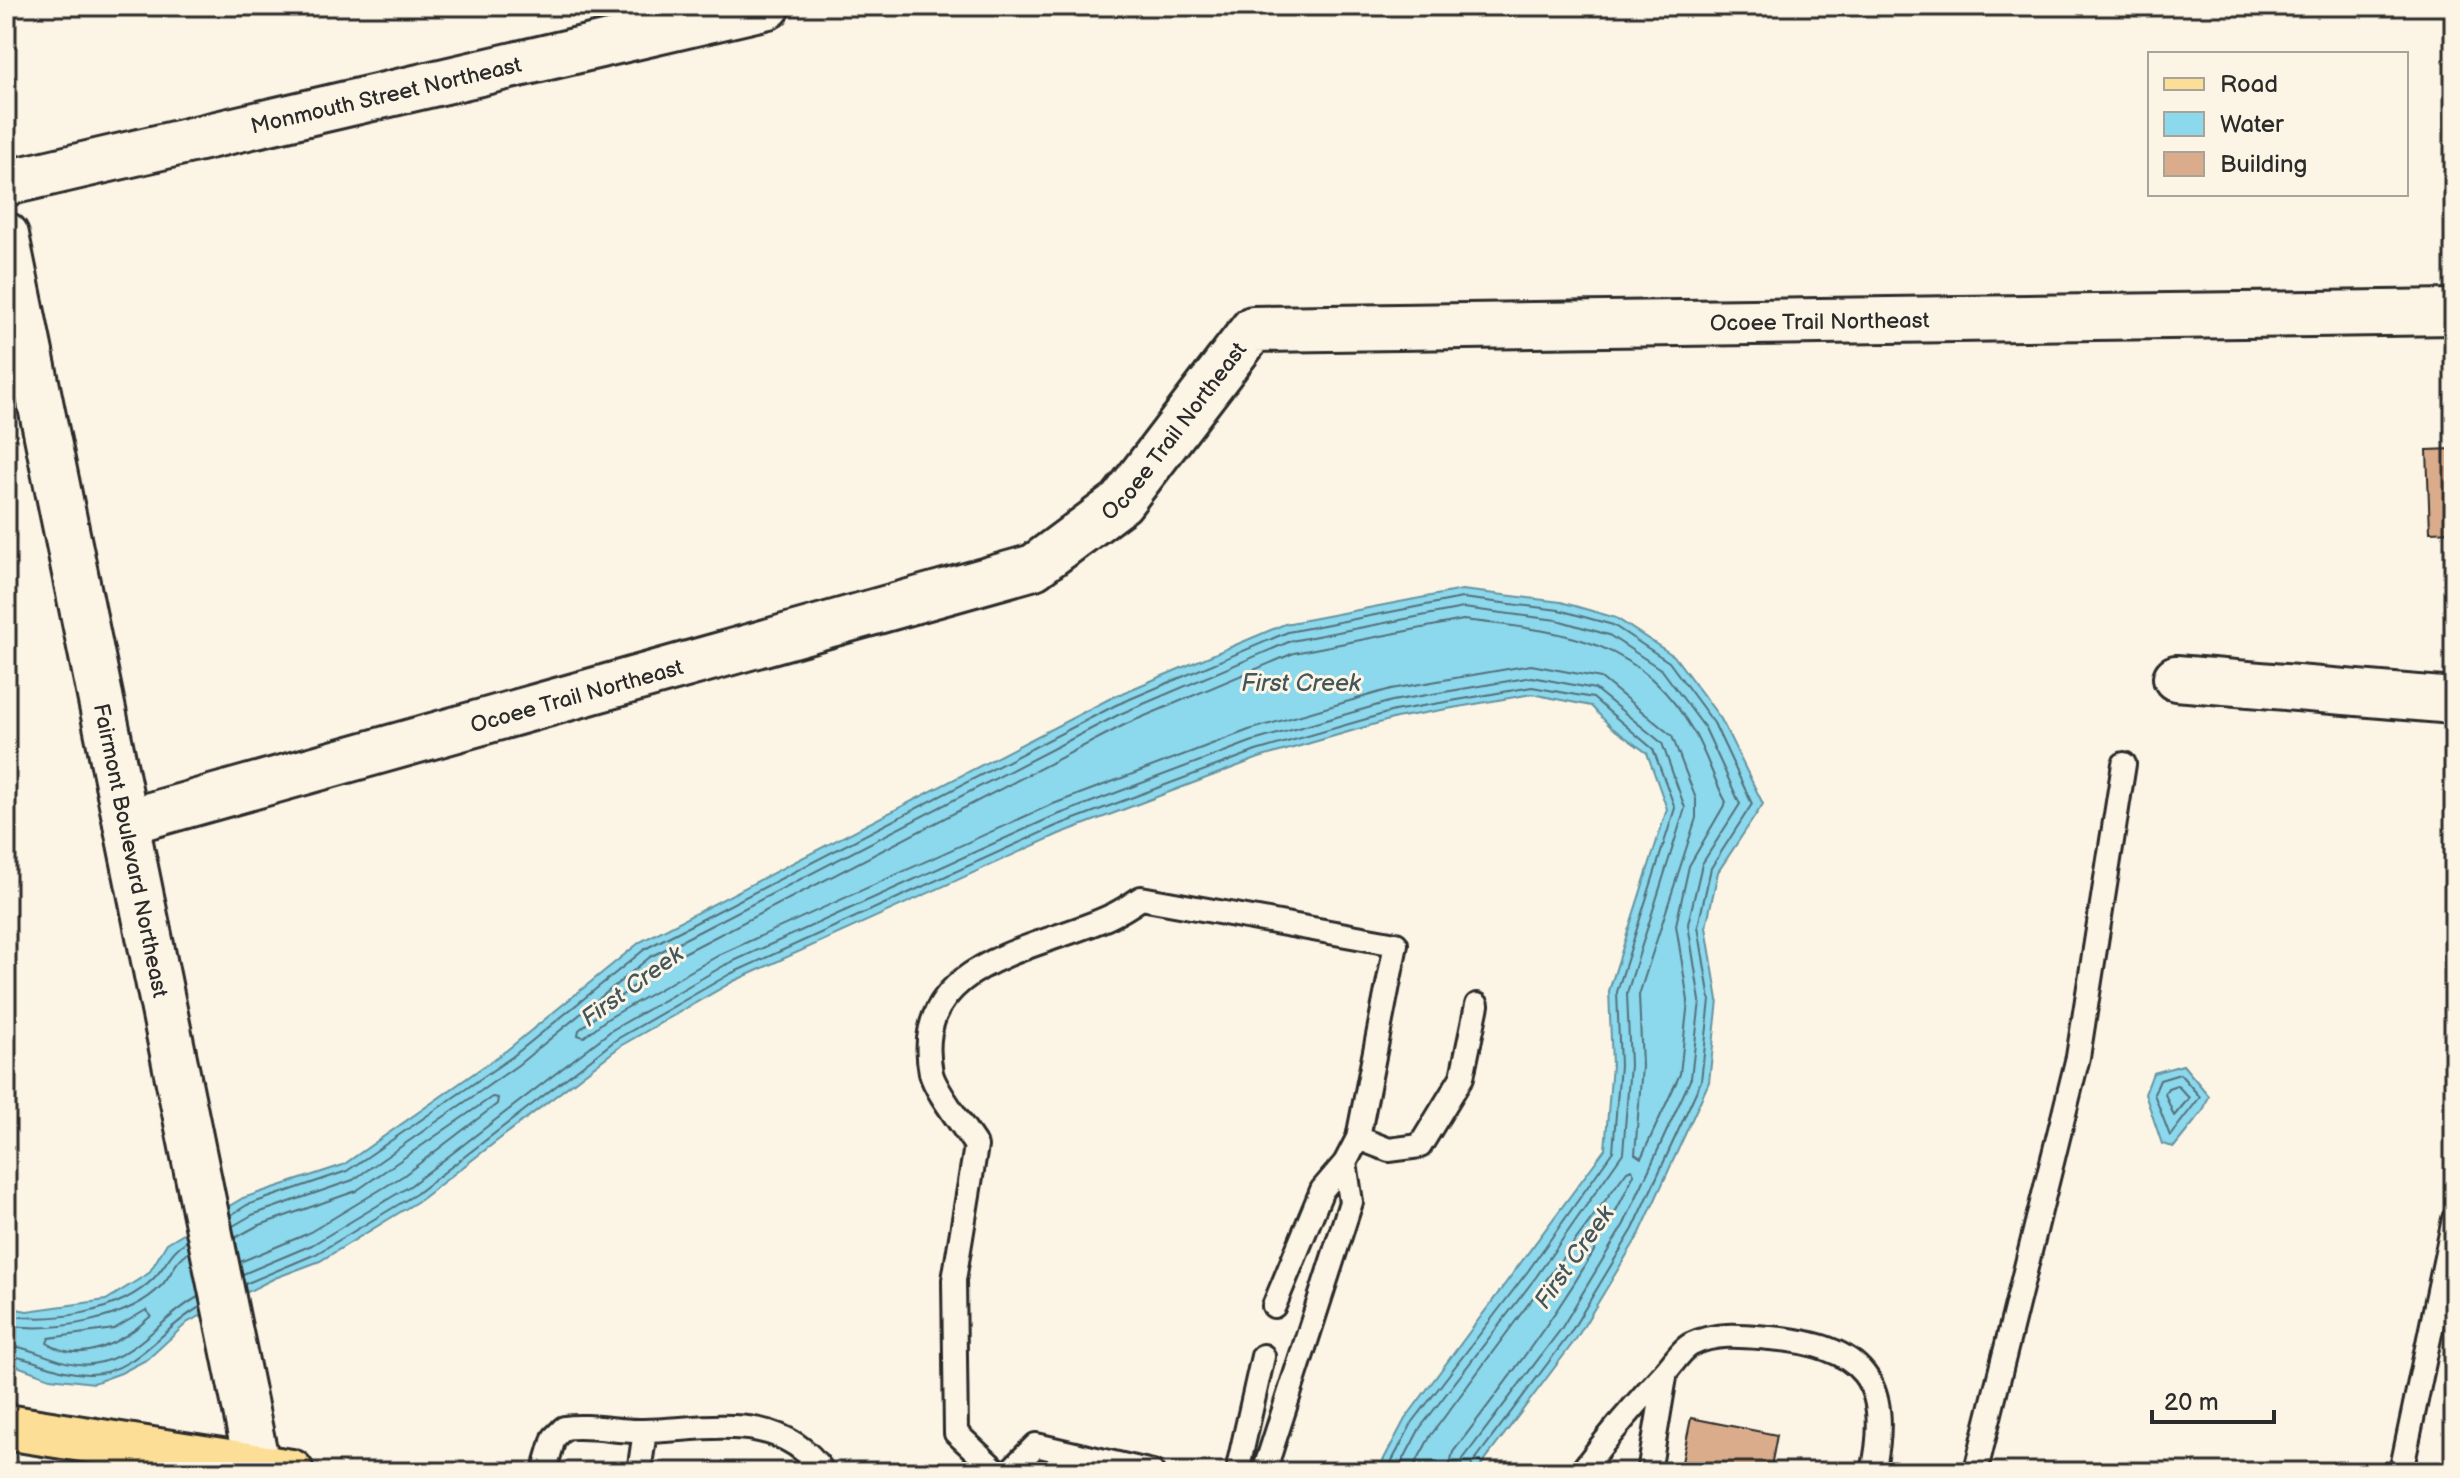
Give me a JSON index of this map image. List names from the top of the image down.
{
  "streets": {
    "street": ["Monmouth Street Northeast", "Ocoee Trail Northeast", "Fairmont Boulevard Northeast"]
  },
  "crossings": [
    ["Ocoee Trail Northeast", "Fairmont Boulevard Northeast"]
  ],
  "water": ["First Creek"],
  "legend": ["Road", "Water", "Building"],
  "scale_bar": "20 m"
}
